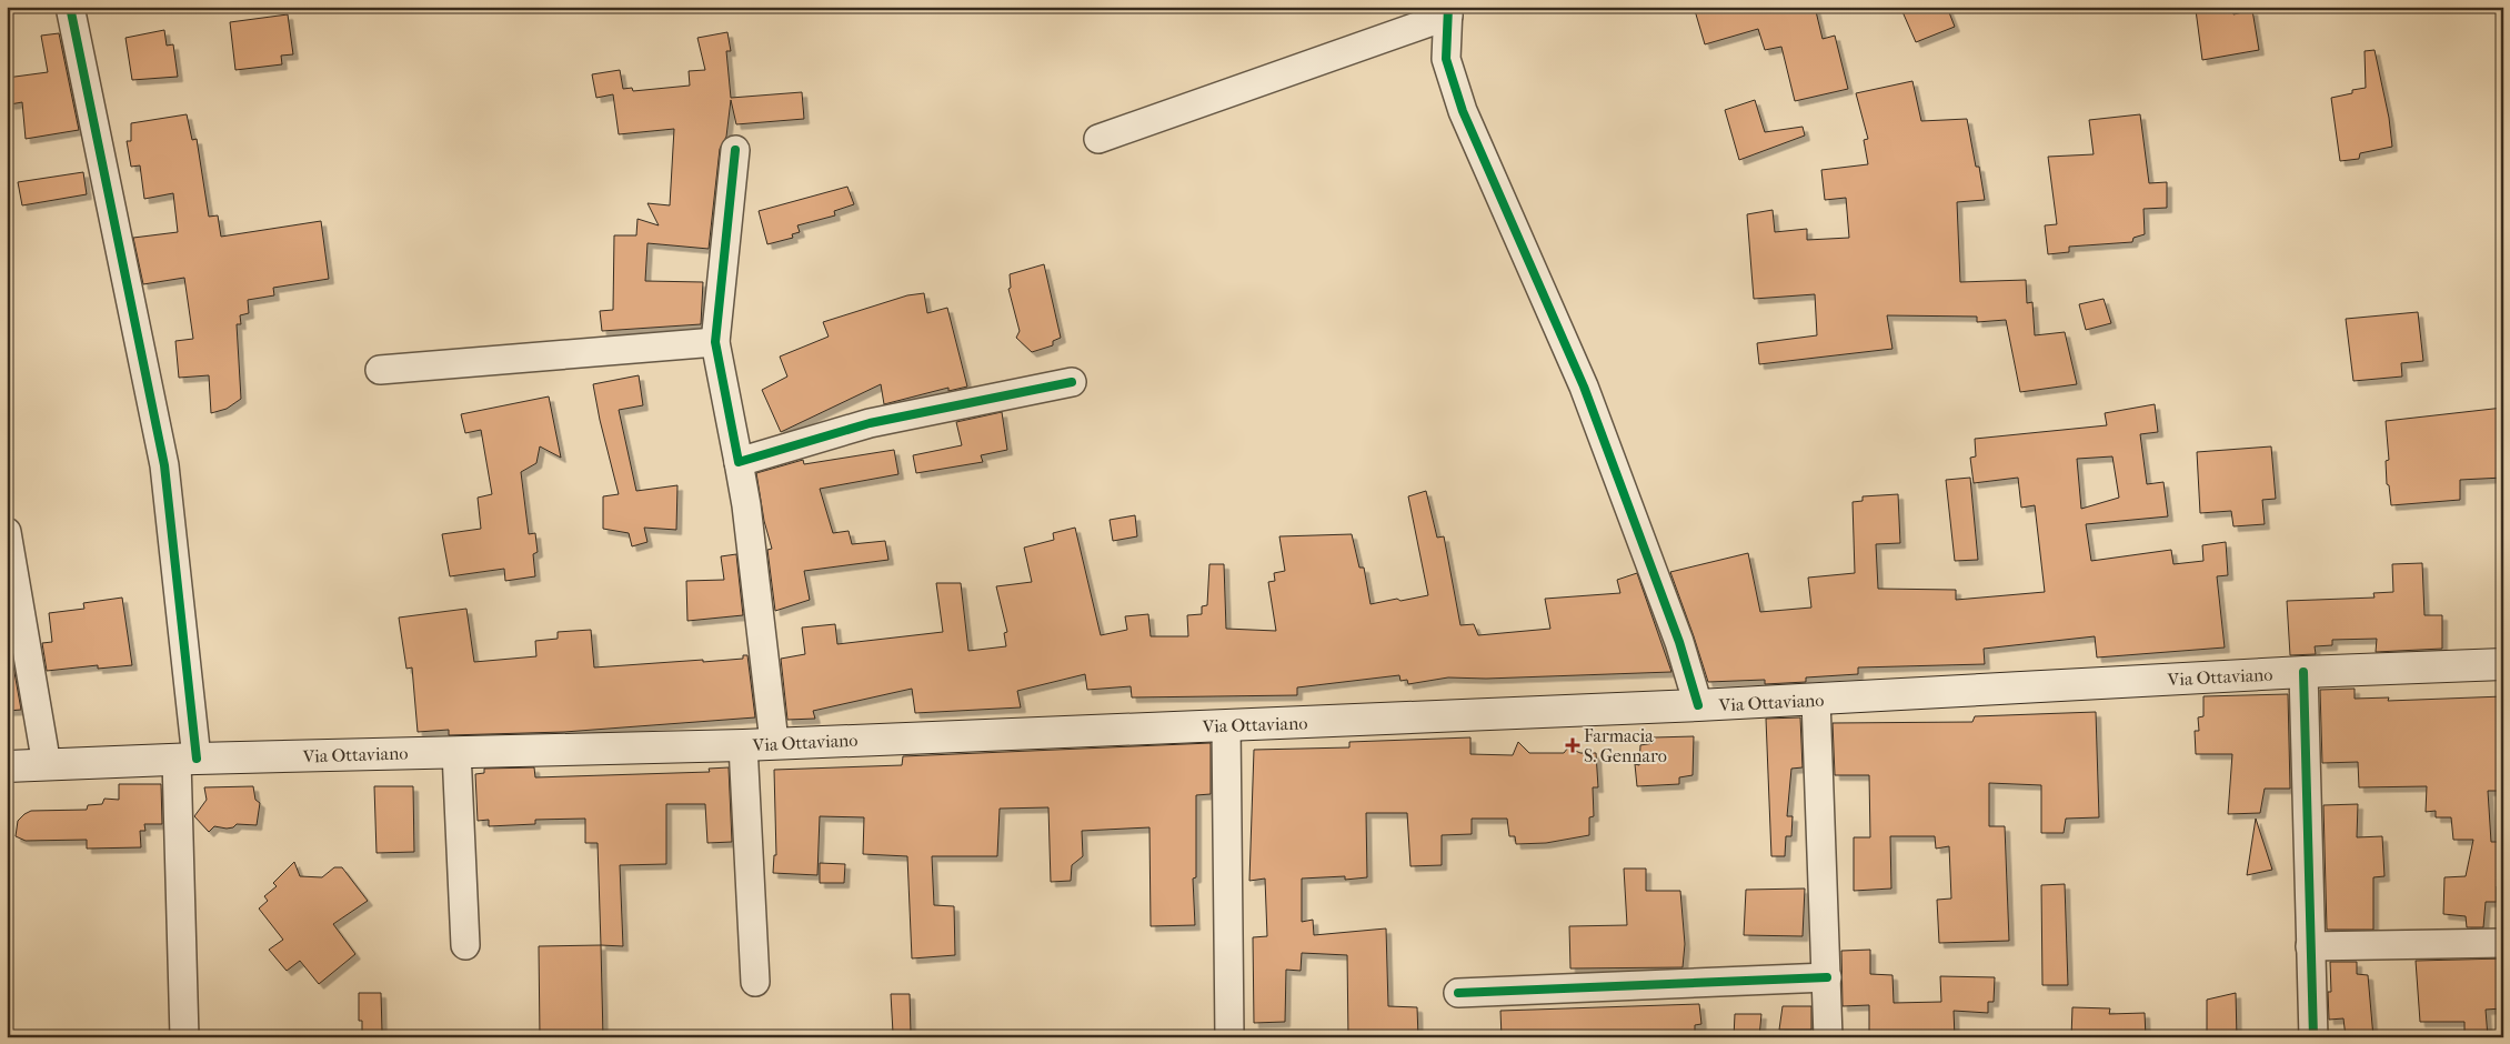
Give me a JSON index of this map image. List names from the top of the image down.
{
  "streets": {
    "main road": ["Via Ottaviano"]
  },
  "places": {
    "health": ["Farmacia S. Gennaro"]
  }
}
